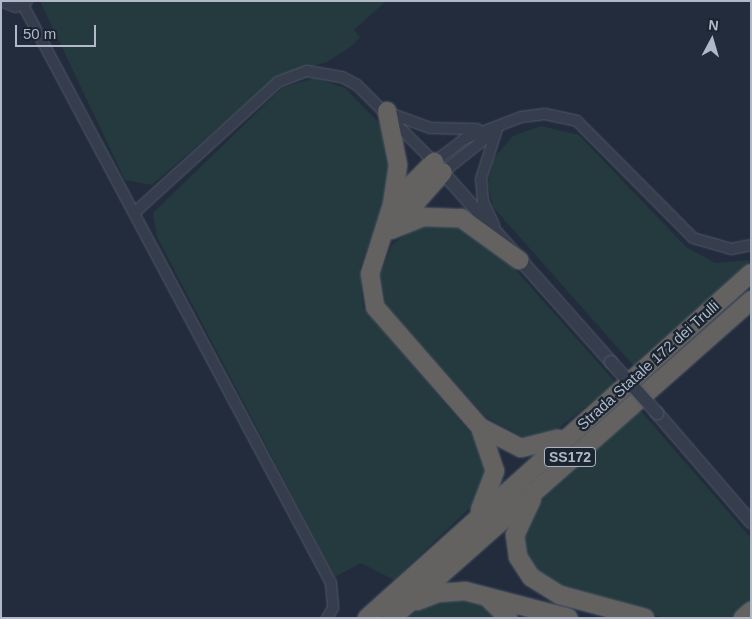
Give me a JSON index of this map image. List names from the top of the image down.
{
  "streets": {
    "highway": ["Strada Statale 172 dei Trulli", "SS172"]
  },
  "scale_bar": "50 m",
  "north": "top"
}
